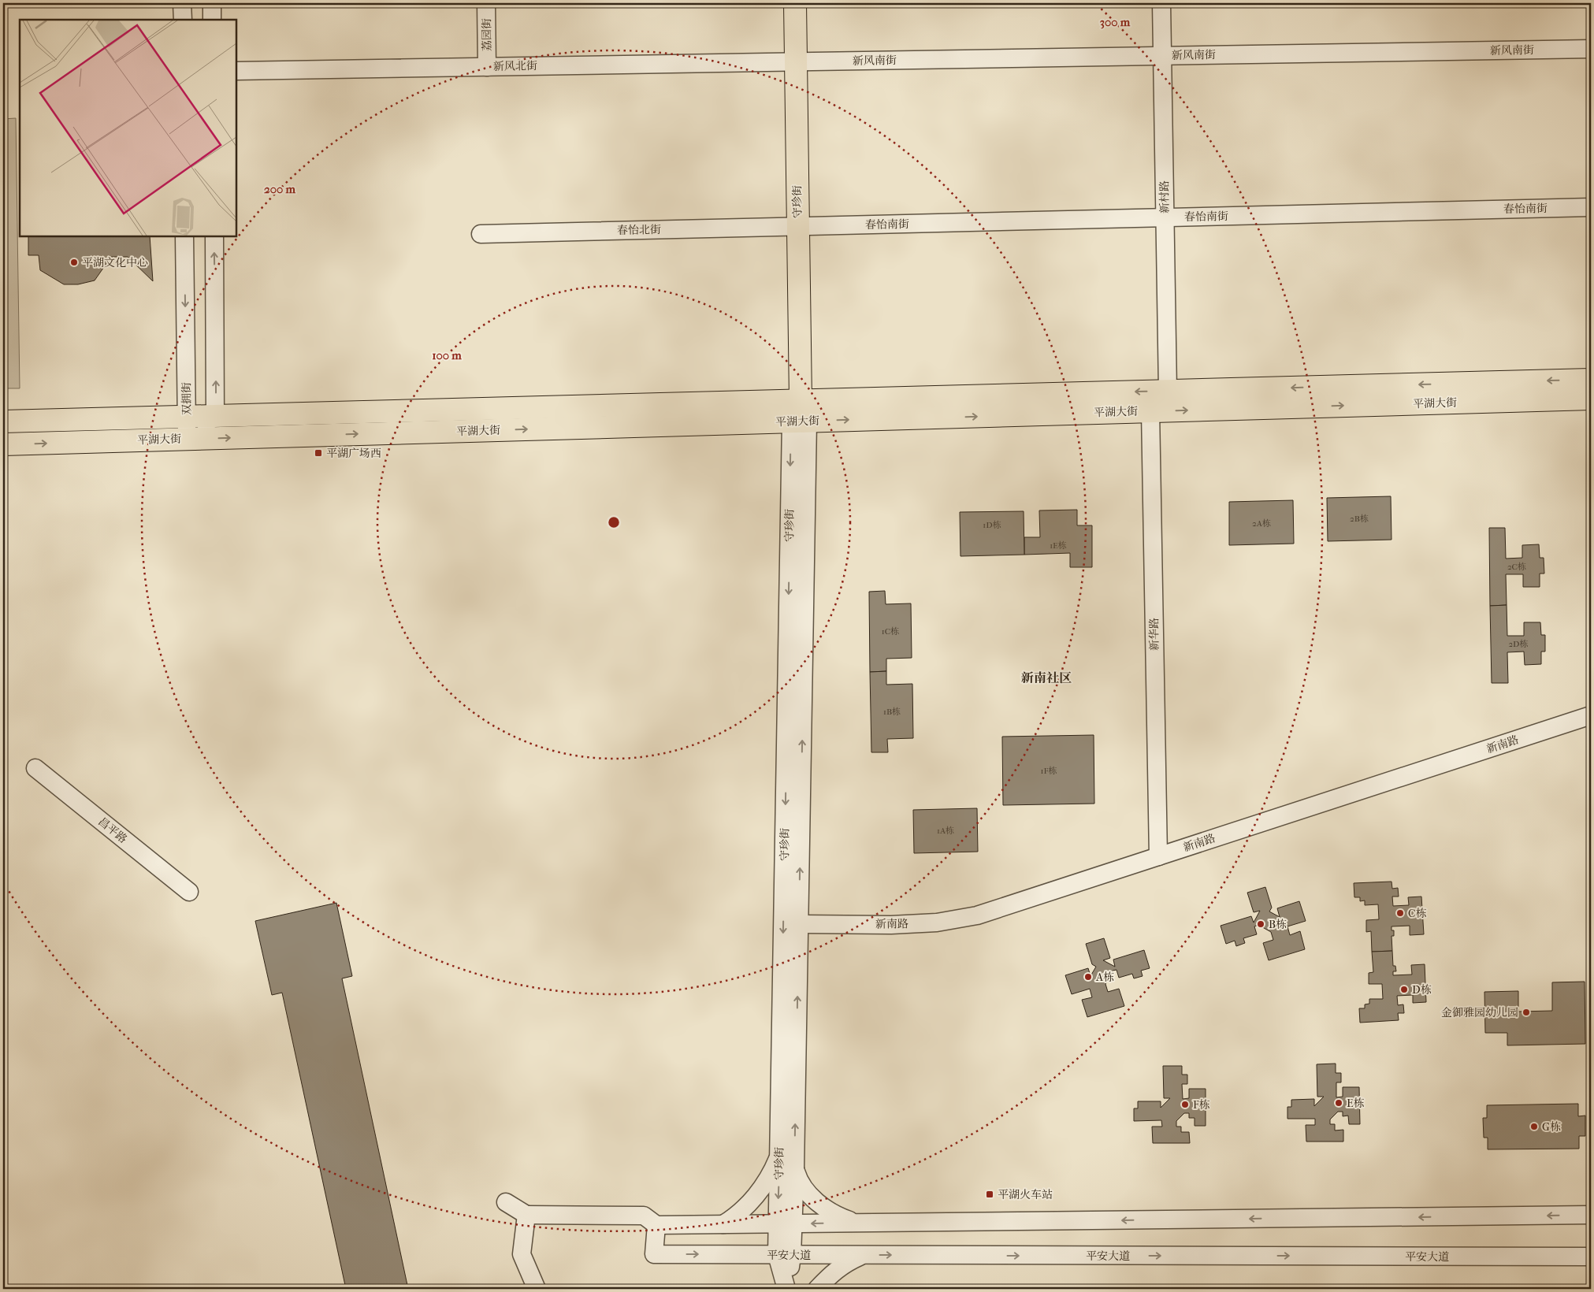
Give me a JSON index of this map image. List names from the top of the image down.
{
  "streets": {
    "main road": ["守珍街", "平湖大街"],
    "street": [
      "荔园街",
      "新风南街",
      "新风北街",
      "新村路",
      "春怡南街",
      "春怡北街",
      "双拥街",
      "新华路",
      "新南路",
      "昌平路",
      "平安大道"
    ]
  },
  "crossings": [
    ["荔园街", "新风北街"],
    ["新风南街", "新风北街"],
    ["新风南街", "新村路"],
    ["新风南街", "守珍街"],
    ["新风北街", "守珍街"],
    ["新村路", "春怡南街"],
    ["新村路", "平湖大街"],
    ["守珍街", "春怡南街"],
    ["守珍街", "春怡北街"],
    ["守珍街", "平湖大街"],
    ["守珍街", "新南路"],
    ["守珍街", "平安大道"],
    ["春怡南街", "春怡北街"],
    ["双拥街", "平湖大街"],
    ["平湖大街", "新华路"],
    ["新华路", "新南路"]
  ],
  "districts": ["新南社区"],
  "places": {
    "other": [
      "平湖文化中心",
      "C栋",
      "B栋",
      "A栋",
      "D栋",
      "金御雅园幼儿园",
      "E栋",
      "F栋",
      "G栋"
    ],
    "transit": ["平湖广场西", "平湖火车站"]
  },
  "house_numbers": [
    "2B栋",
    "2A栋",
    "1D栋",
    "1E栋",
    "2C栋",
    "1C栋",
    "2D栋",
    "1B栋",
    "1F栋",
    "1A栋"
  ],
  "rings": ["300 m", "200 m", "100 m"]
}
